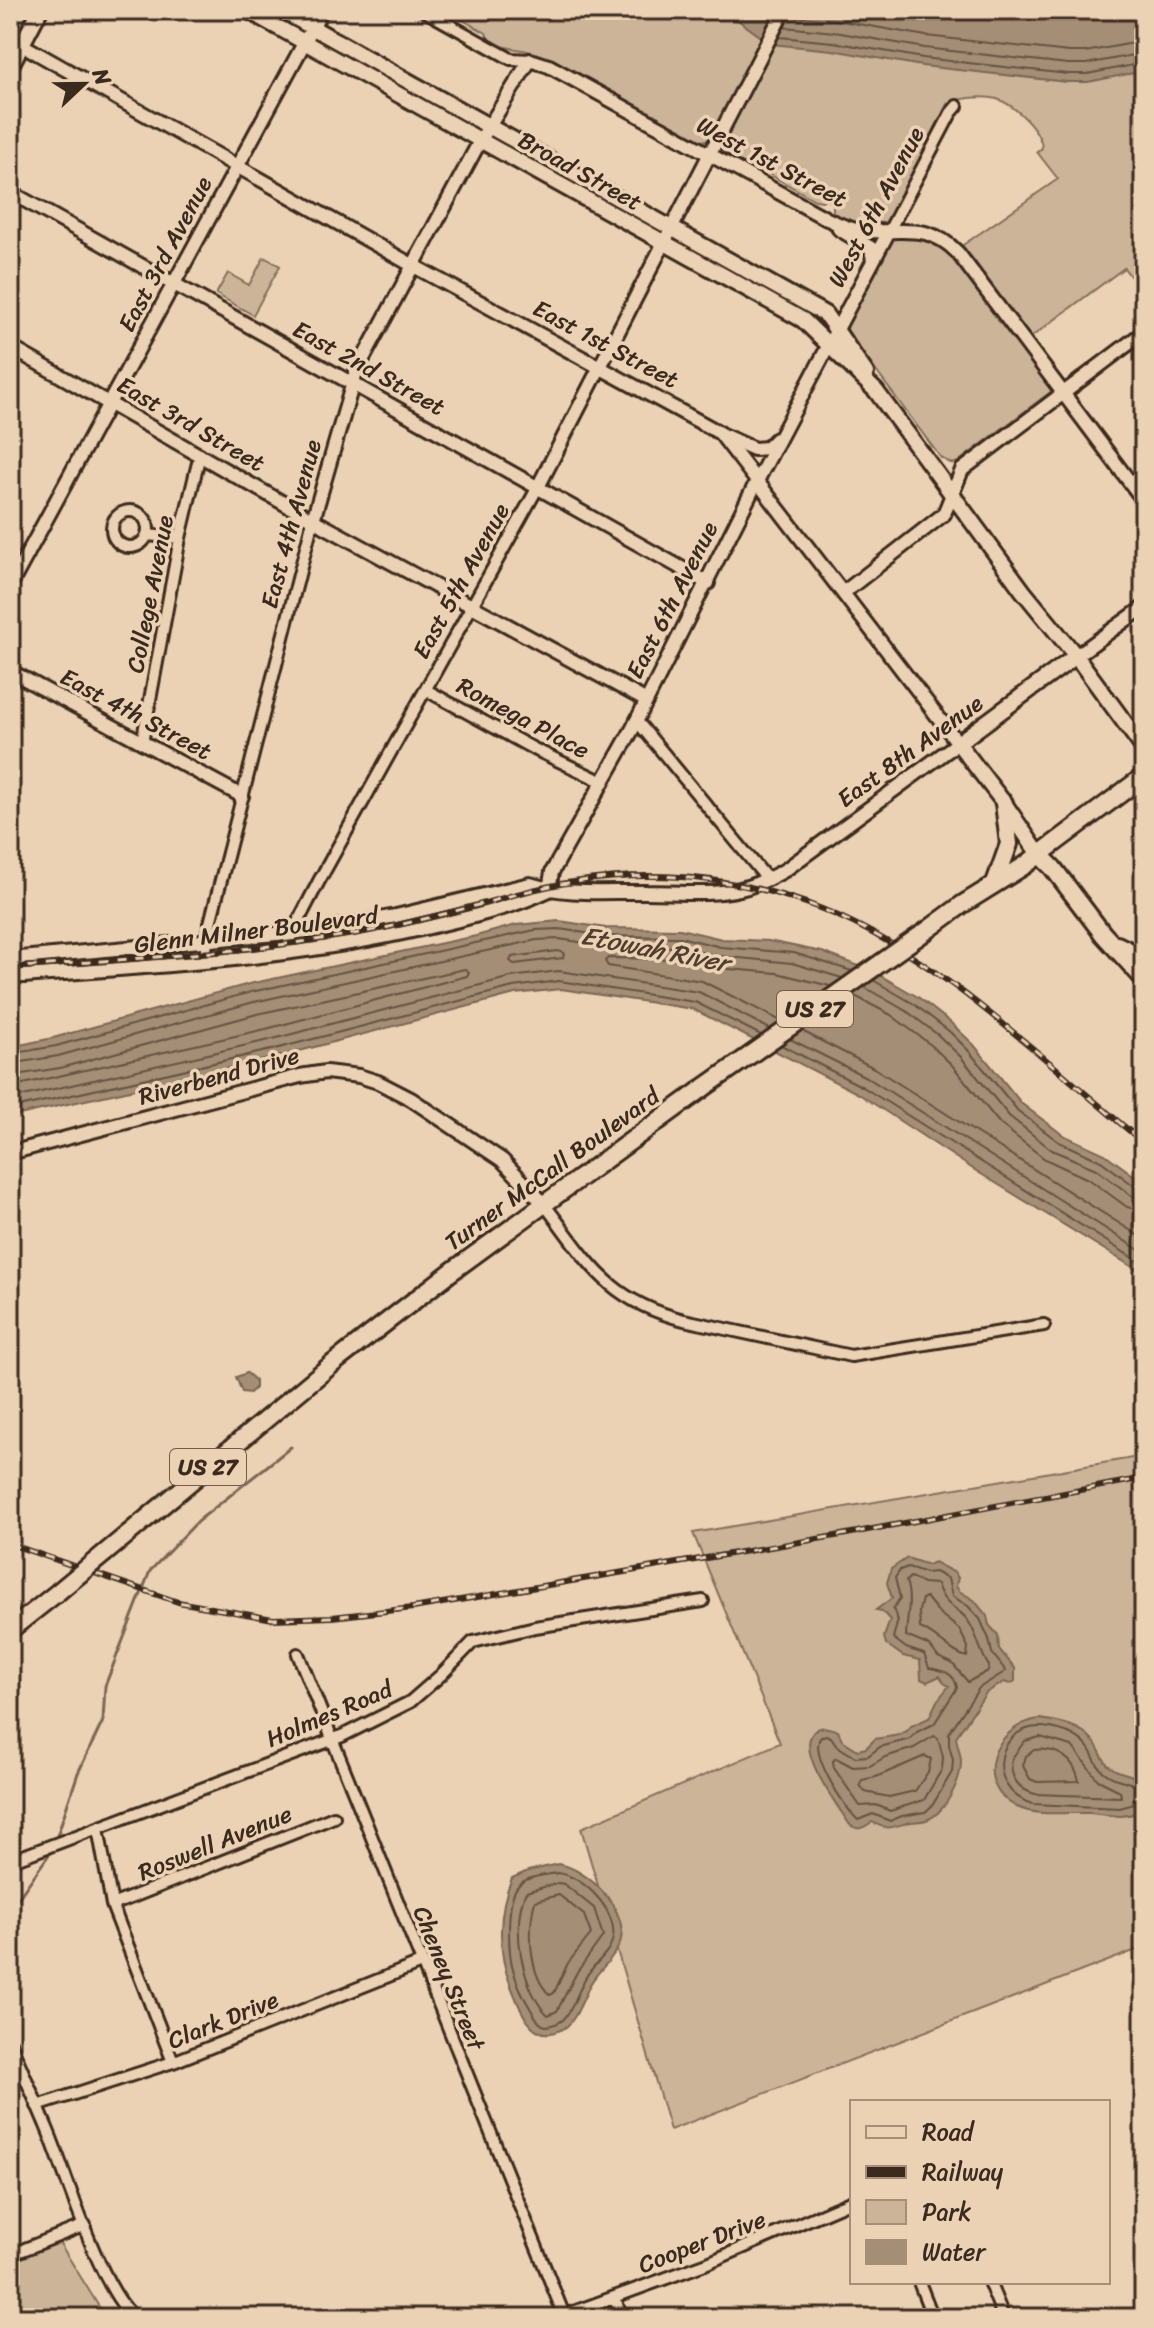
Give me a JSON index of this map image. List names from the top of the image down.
{
  "streets": {
    "main road": [
      "Broad Street",
      "East 1st Street",
      "East 8th Avenue",
      "US 27",
      "Turner McCall Boulevard"
    ],
    "street": [
      "West 1st Street",
      "West 6th Avenue",
      "East 3rd Avenue",
      "East 2nd Street",
      "East 3rd Street",
      "East 4th Avenue",
      "East 5th Avenue",
      "College Avenue",
      "East 6th Avenue",
      "East 4th Street",
      "Romega Place",
      "Glenn Milner Boulevard",
      "Riverbend Drive",
      "Holmes Road",
      "Roswell Avenue",
      "Cheney Street",
      "Clark Drive",
      "Cooper Drive"
    ]
  },
  "crossings": [
    ["West 1st Street", "West 6th Avenue"],
    ["West 1st Street", "East 4th Avenue"],
    ["West 1st Street", "East 5th Avenue"],
    ["Broad Street", "West 6th Avenue"],
    ["Broad Street", "East 3rd Avenue"],
    ["Broad Street", "East 4th Avenue"],
    ["Broad Street", "East 5th Avenue"],
    ["Broad Street", "East 6th Avenue"],
    ["Broad Street", "East 8th Avenue"],
    ["West 6th Avenue", "East 6th Avenue"],
    ["East 3rd Avenue", "East 1st Street"],
    ["East 3rd Avenue", "East 2nd Street"],
    ["East 3rd Avenue", "East 3rd Street"],
    ["East 1st Street", "East 4th Avenue"],
    ["East 1st Street", "East 5th Avenue"],
    ["East 1st Street", "East 6th Avenue"],
    ["East 1st Street", "East 8th Avenue"],
    ["East 1st Street", "Turner McCall Boulevard"],
    ["East 2nd Street", "East 4th Avenue"],
    ["East 2nd Street", "East 5th Avenue"],
    ["East 2nd Street", "East 6th Avenue"],
    ["East 3rd Street", "East 4th Avenue"],
    ["East 3rd Street", "East 5th Avenue"],
    ["East 3rd Street", "College Avenue"],
    ["East 3rd Street", "East 6th Avenue"],
    ["East 4th Avenue", "East 4th Street"],
    ["East 4th Avenue", "Glenn Milner Boulevard"],
    ["East 5th Avenue", "Romega Place"],
    ["East 5th Avenue", "Glenn Milner Boulevard"],
    ["College Avenue", "East 4th Street"],
    ["East 6th Avenue", "Romega Place"],
    ["East 6th Avenue", "Glenn Milner Boulevard"],
    ["East 8th Avenue", "Glenn Milner Boulevard"],
    ["Riverbend Drive", "Turner McCall Boulevard"],
    ["Holmes Road", "Cheney Street"],
    ["Cheney Street", "Clark Drive"],
    ["Cheney Street", "Cooper Drive"]
  ],
  "water": ["Etowah River"],
  "legend": [
    "Road",
    "Railway",
    "Park",
    "Water"
  ],
  "north": "right"
}
